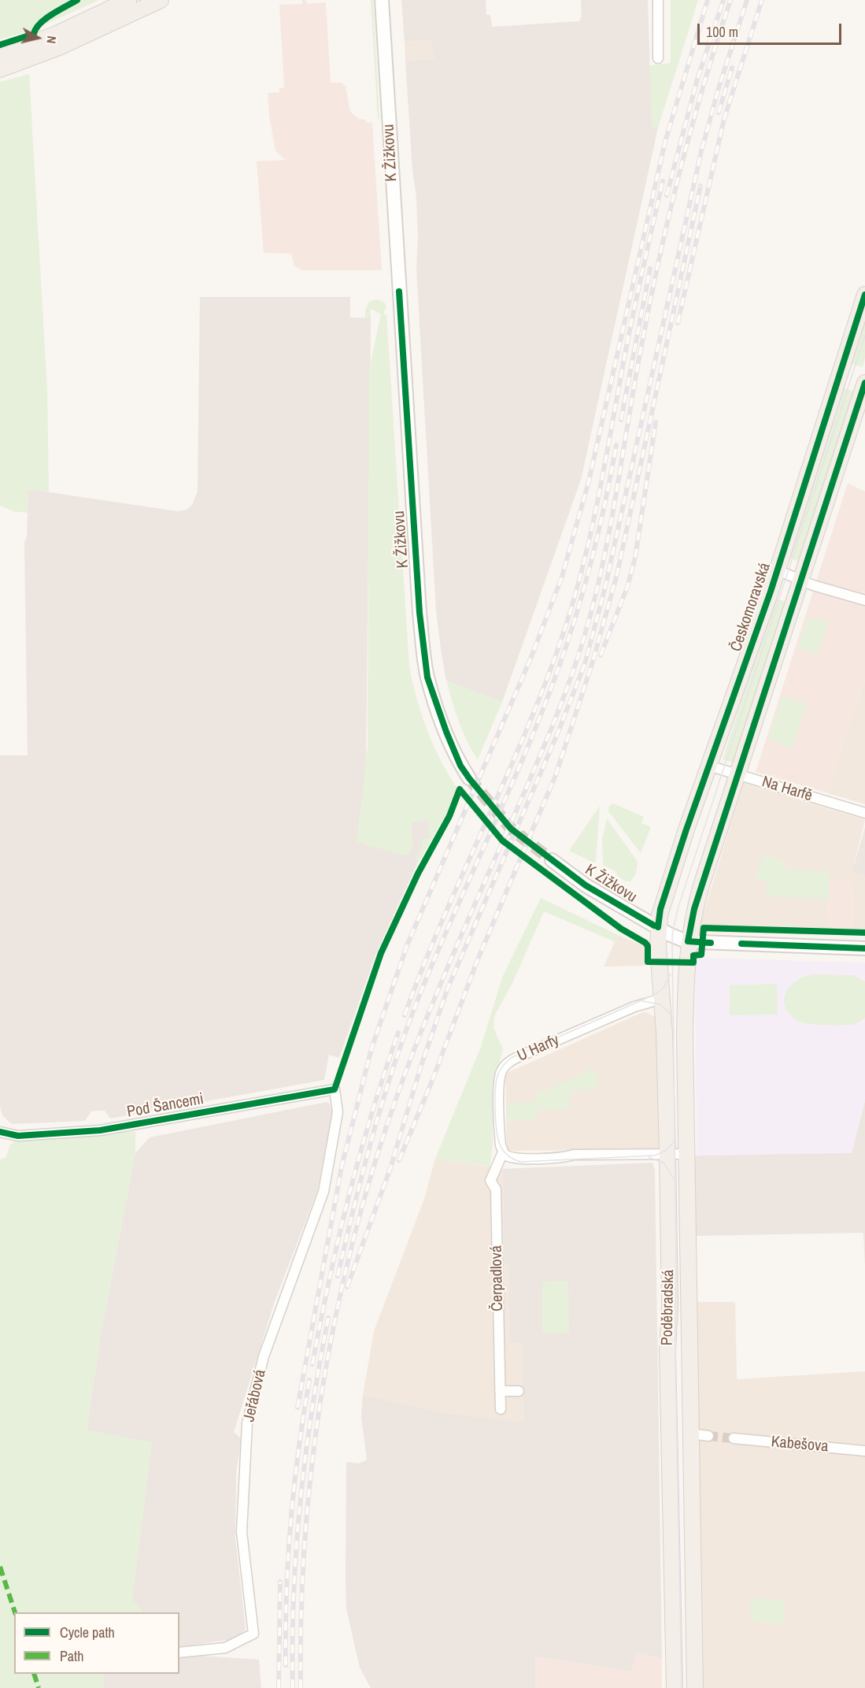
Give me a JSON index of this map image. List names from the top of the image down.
{
  "streets": {
    "main road": ["K Žižkovu", "Českomoravská", "Poděbradská"],
    "street": [
      "Na Harfě",
      "U Harfy",
      "Pod Šancemi",
      "Čerpadlová",
      "Jeřábová",
      "Kabešova"
    ]
  },
  "crossings": [
    ["K Žižkovu", "Českomoravská"],
    ["K Žižkovu", "Poděbradská"],
    ["Českomoravská", "Na Harfě"],
    ["Českomoravská", "Poděbradská"],
    ["U Harfy", "Čerpadlová"],
    ["U Harfy", "Poděbradská"],
    ["Pod Šancemi", "Jeřábová"]
  ],
  "legend": ["Cycle path", "Path"],
  "scale_bar": "100 m",
  "north": "right"
}
